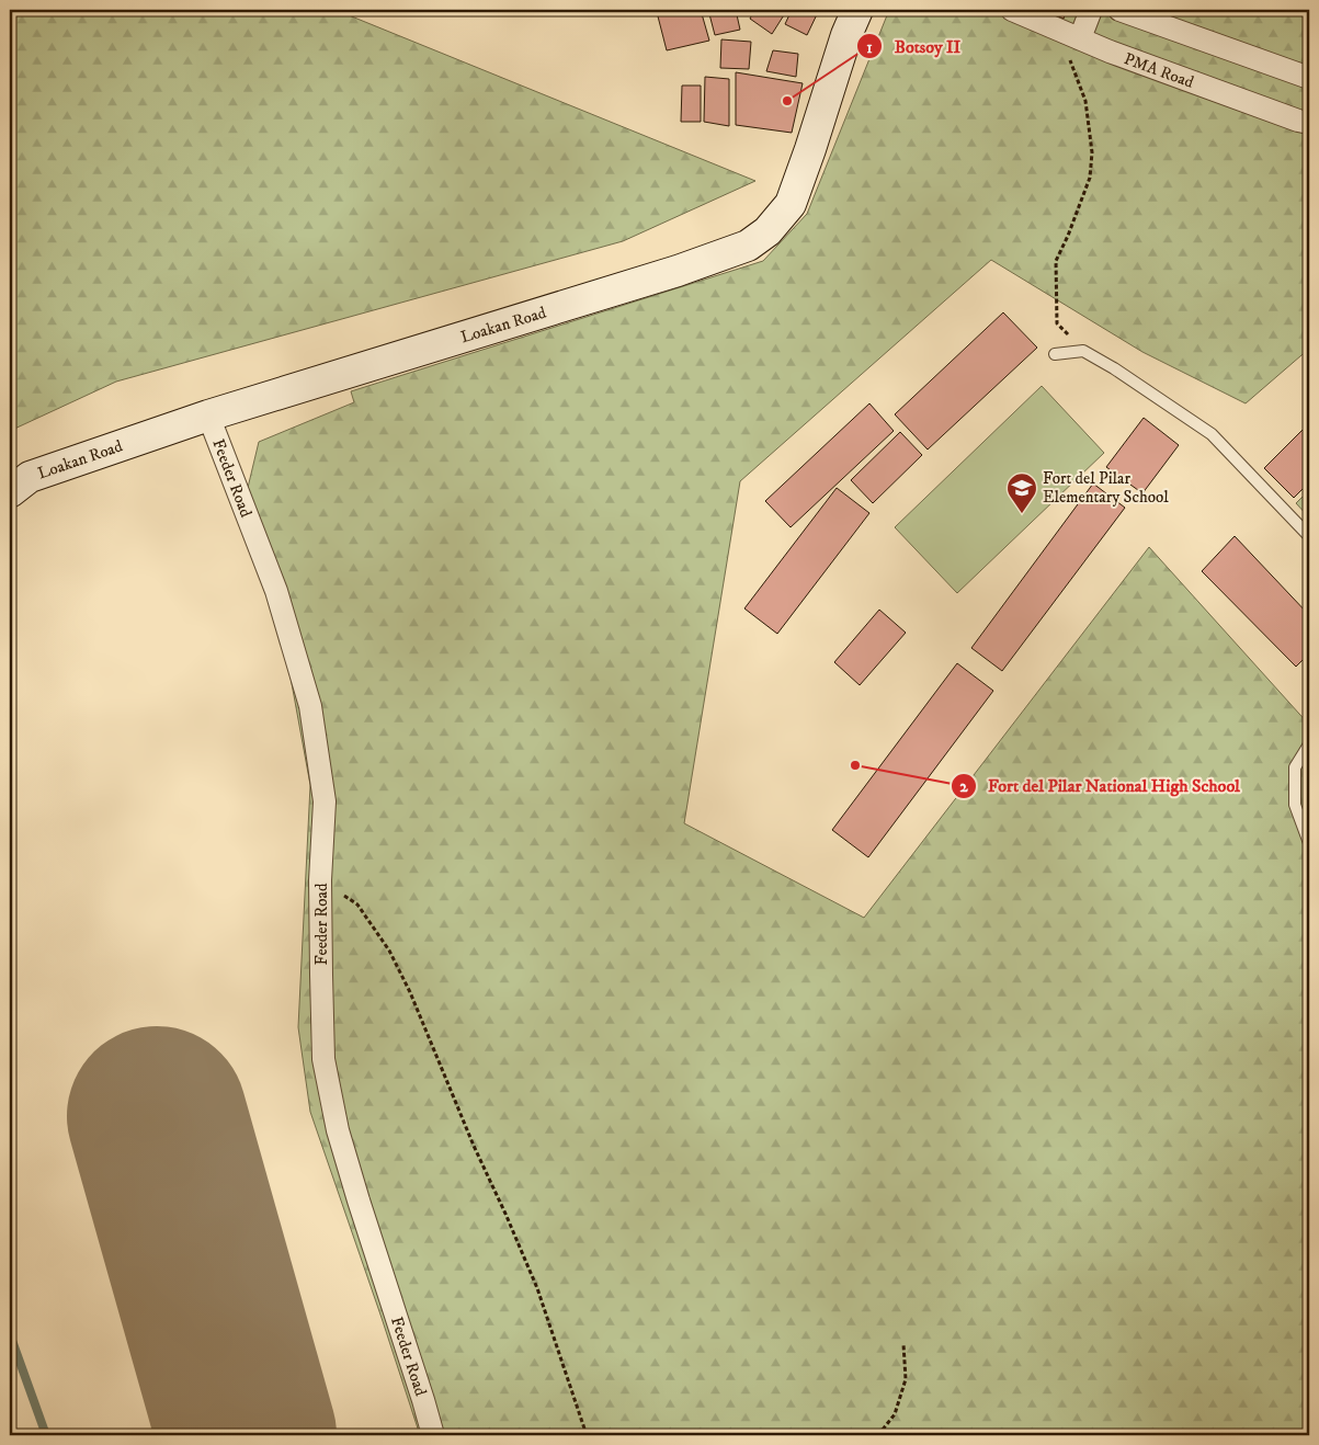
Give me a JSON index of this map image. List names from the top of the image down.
{
  "streets": {
    "main road": ["Loakan Road"],
    "street": ["PMA Road", "Feeder Road"]
  },
  "crossings": [
    ["Loakan Road", "Feeder Road"]
  ],
  "places": {
    "other": ["Botsoy II", "Fort del Pilar National High School"],
    "school or university": ["Fort del Pilar Elementary School"]
  }
}
